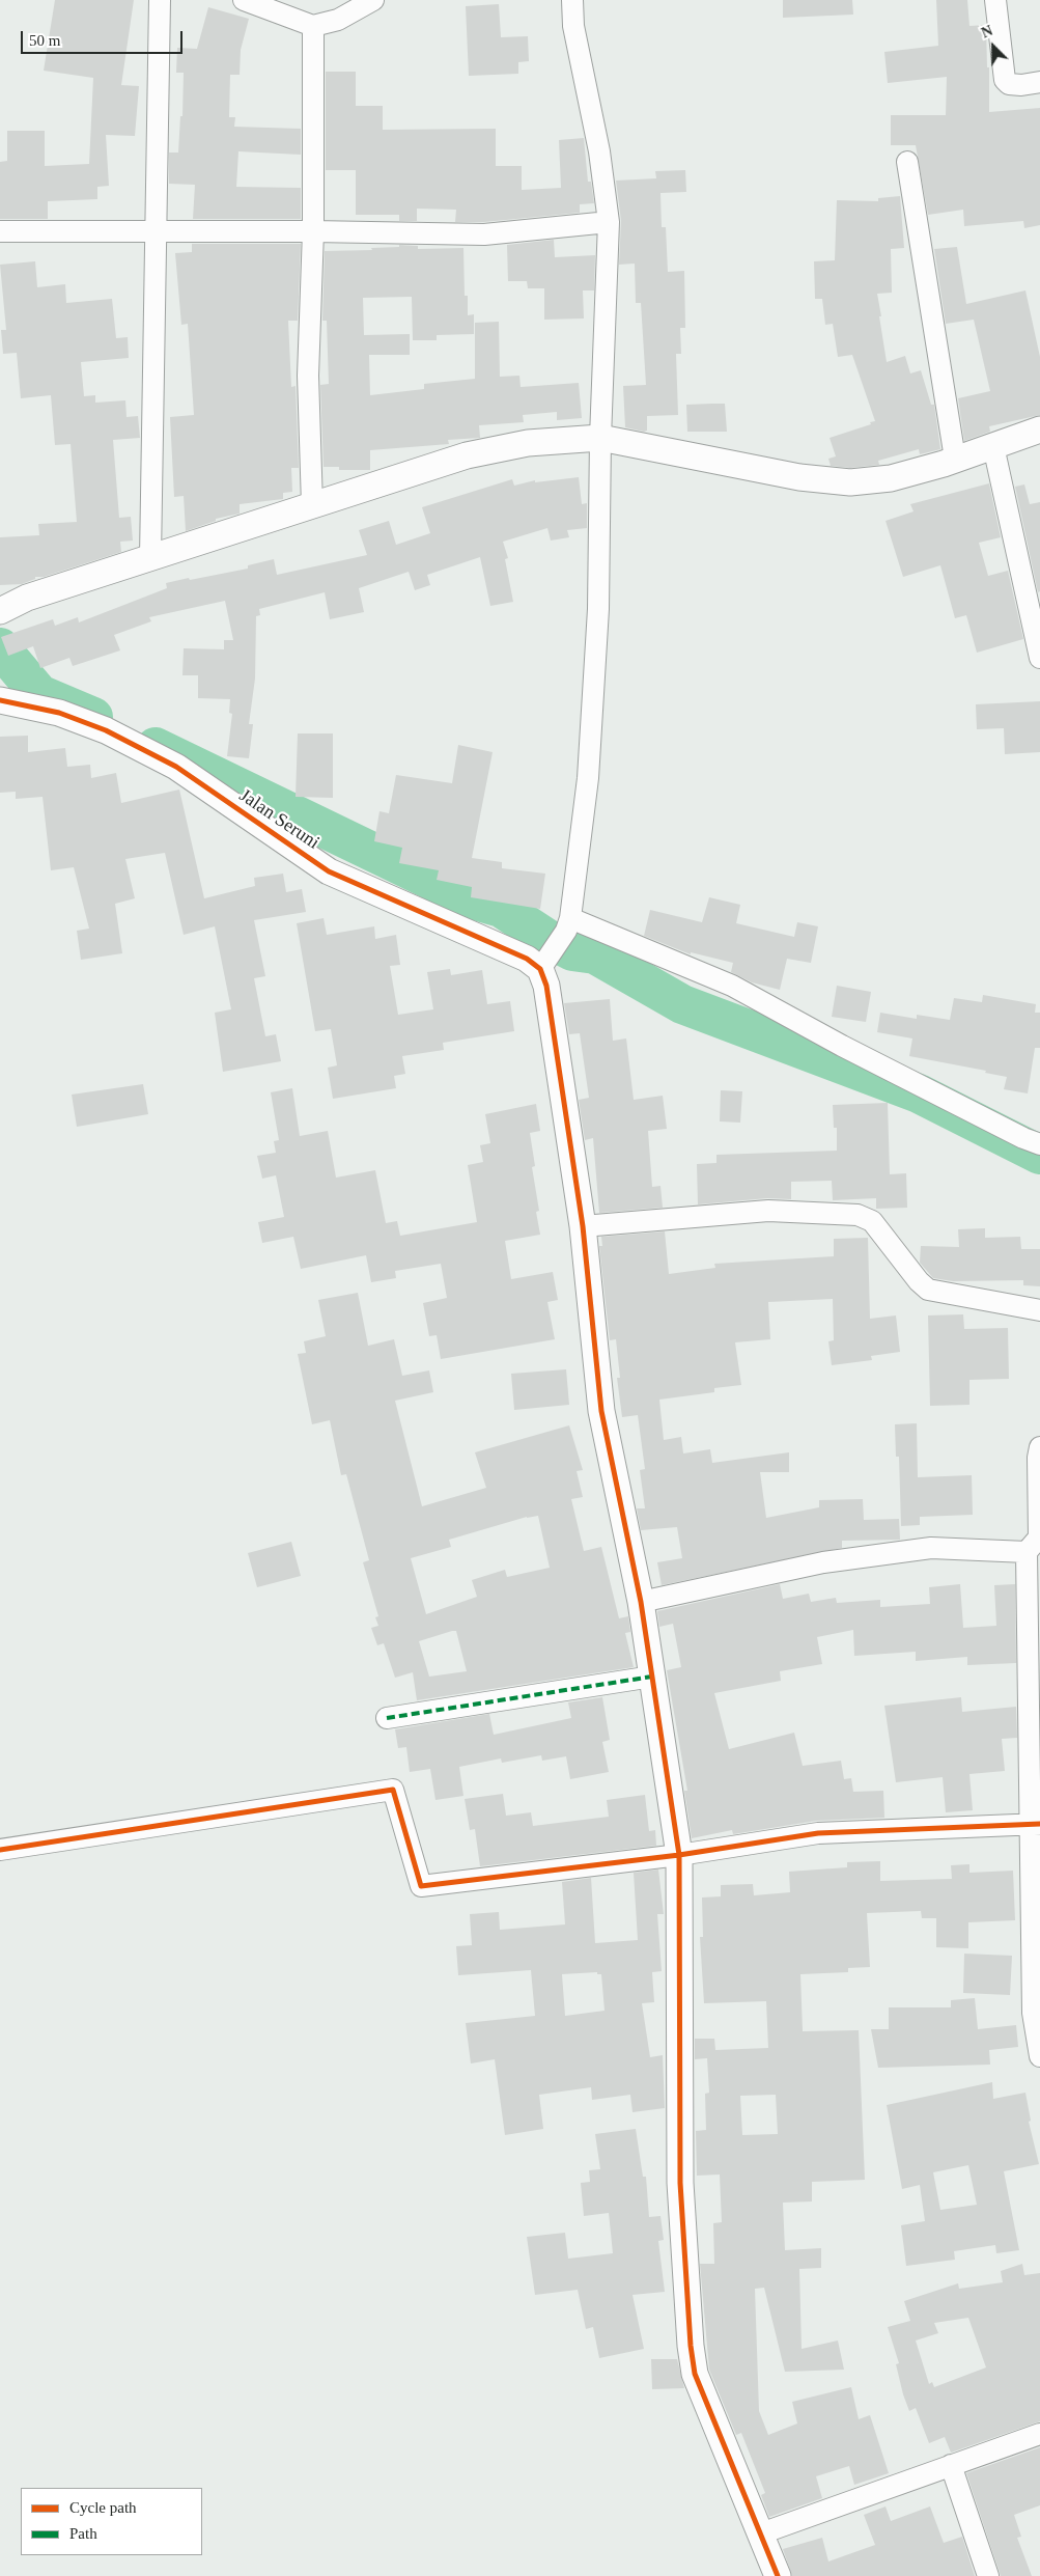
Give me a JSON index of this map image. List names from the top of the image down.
{
  "streets": {
    "street": ["Jalan Seruni"]
  },
  "legend": ["Cycle path", "Path"],
  "scale_bar": "50 m",
  "north": "top left"
}
